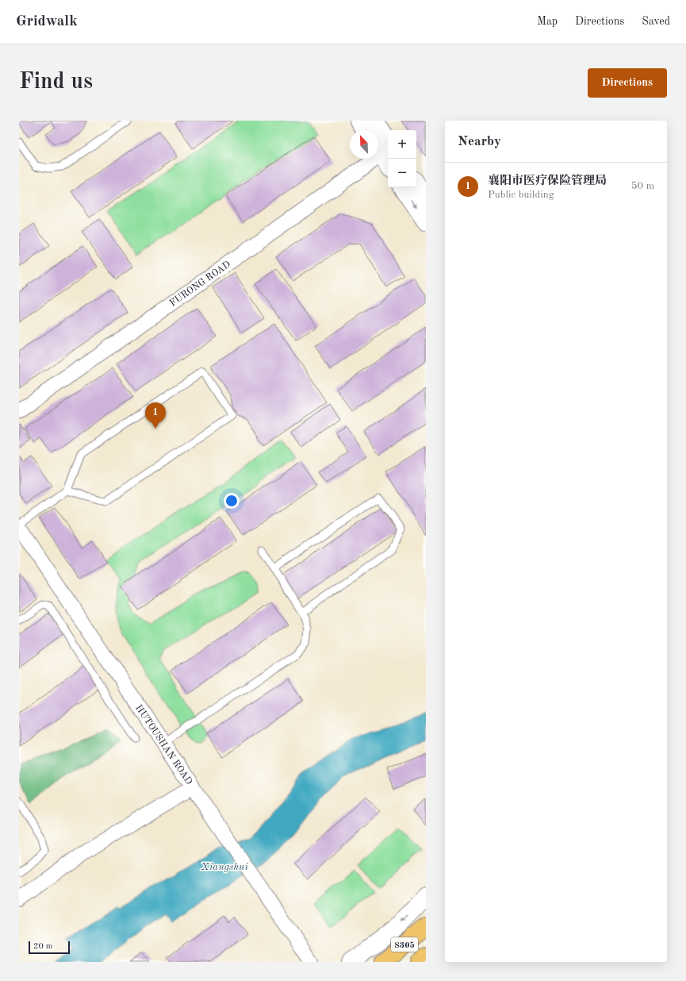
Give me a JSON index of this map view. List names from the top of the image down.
{
  "streets": {
    "highway": ["S305"],
    "street": ["FURONG ROAD", "HUTOUSHAN ROAD"]
  },
  "water": ["Xiangshui"],
  "scale_bar": "20 m",
  "north": "top left",
  "page": {
    "header": "Gridwalk",
    "nav": ["Map", "Directions", "Saved"],
    "buttons": "Directions",
    "title": "Find us",
    "heading": "Nearby",
    "map_buttons": ["+", "−"],
    "list": [
      {
        "mark": "1",
        "name": "襄阳市医疗保险管理局",
        "note": "Public building",
        "value": "50 m"
      }
    ],
    "pins": "1",
    "scale": "20 m"
  }
}
